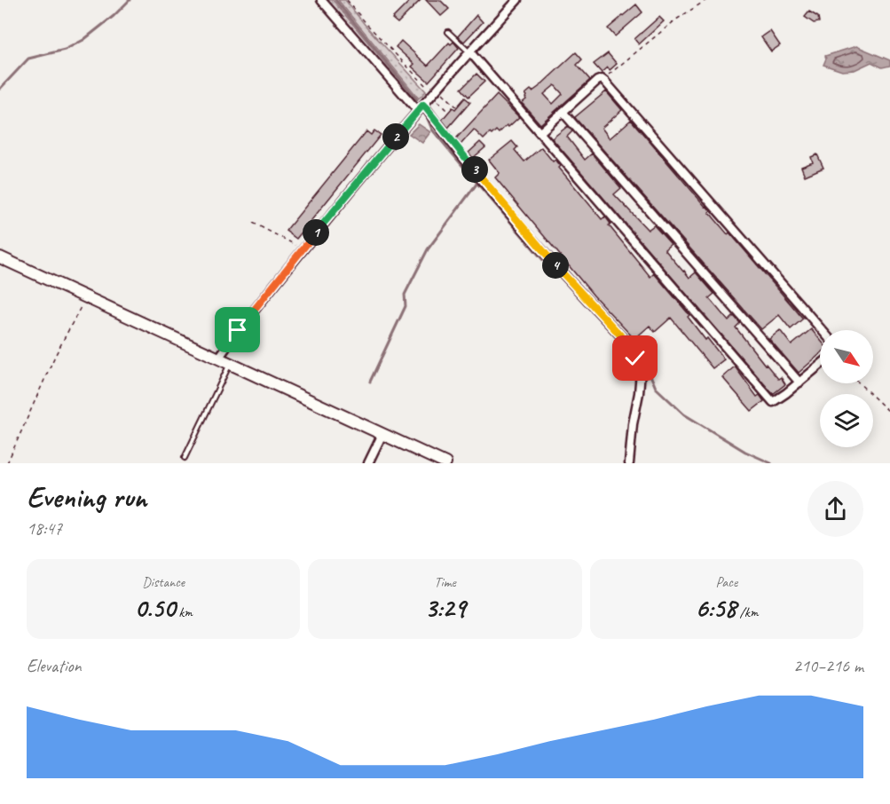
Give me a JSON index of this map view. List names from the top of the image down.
{
  "north": "bottom right",
  "page": {
    "pins": [
      "2",
      "3",
      "1",
      "4"
    ],
    "heading": ["Evening run", "18:47"],
    "stats": [
      ["Distance", "0.50 km"],
      ["Time", "3:29"],
      ["Pace", "6:58 /km"]
    ],
    "chart": ["Elevation", "210–216 m"]
  }
}
